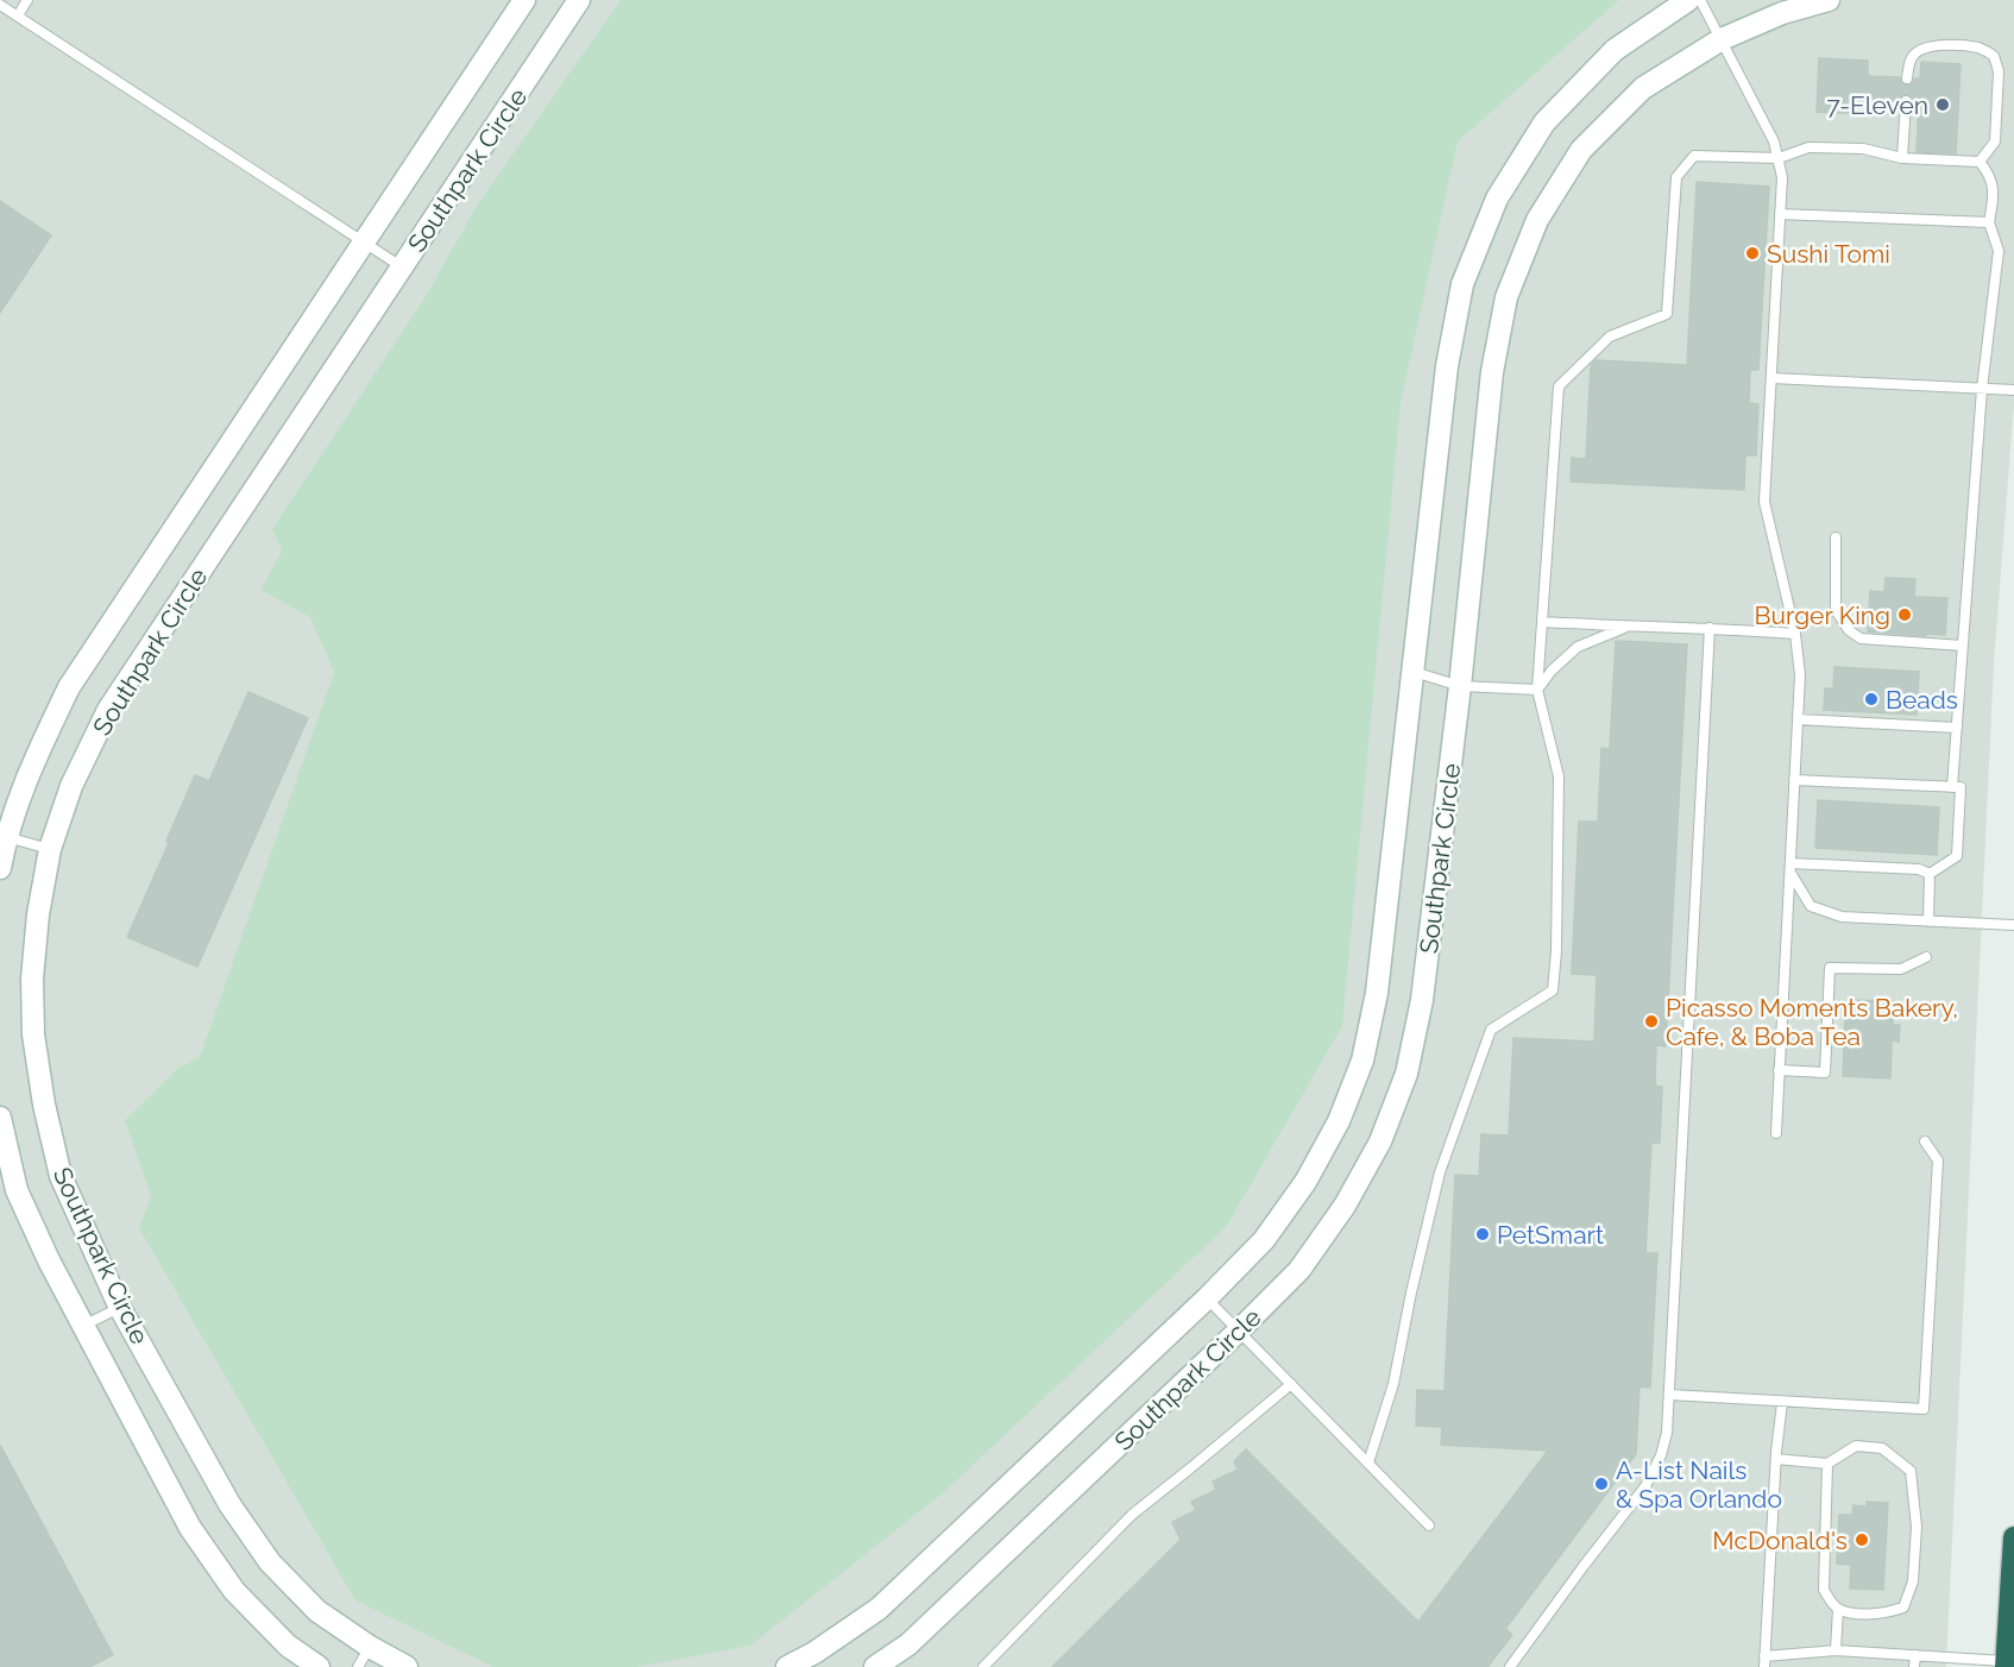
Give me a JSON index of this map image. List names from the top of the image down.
{
  "streets": {
    "street": ["Southpark Circle"]
  },
  "places": [
    "7-Eleven",
    "Sushi Tomi",
    "Burger King",
    "Beads",
    "Picasso Moments Bakery, Cafe, & Boba Tea",
    "PetSmart",
    "A-List Nails & Spa Orlando",
    "McDonald's"
  ]
}
